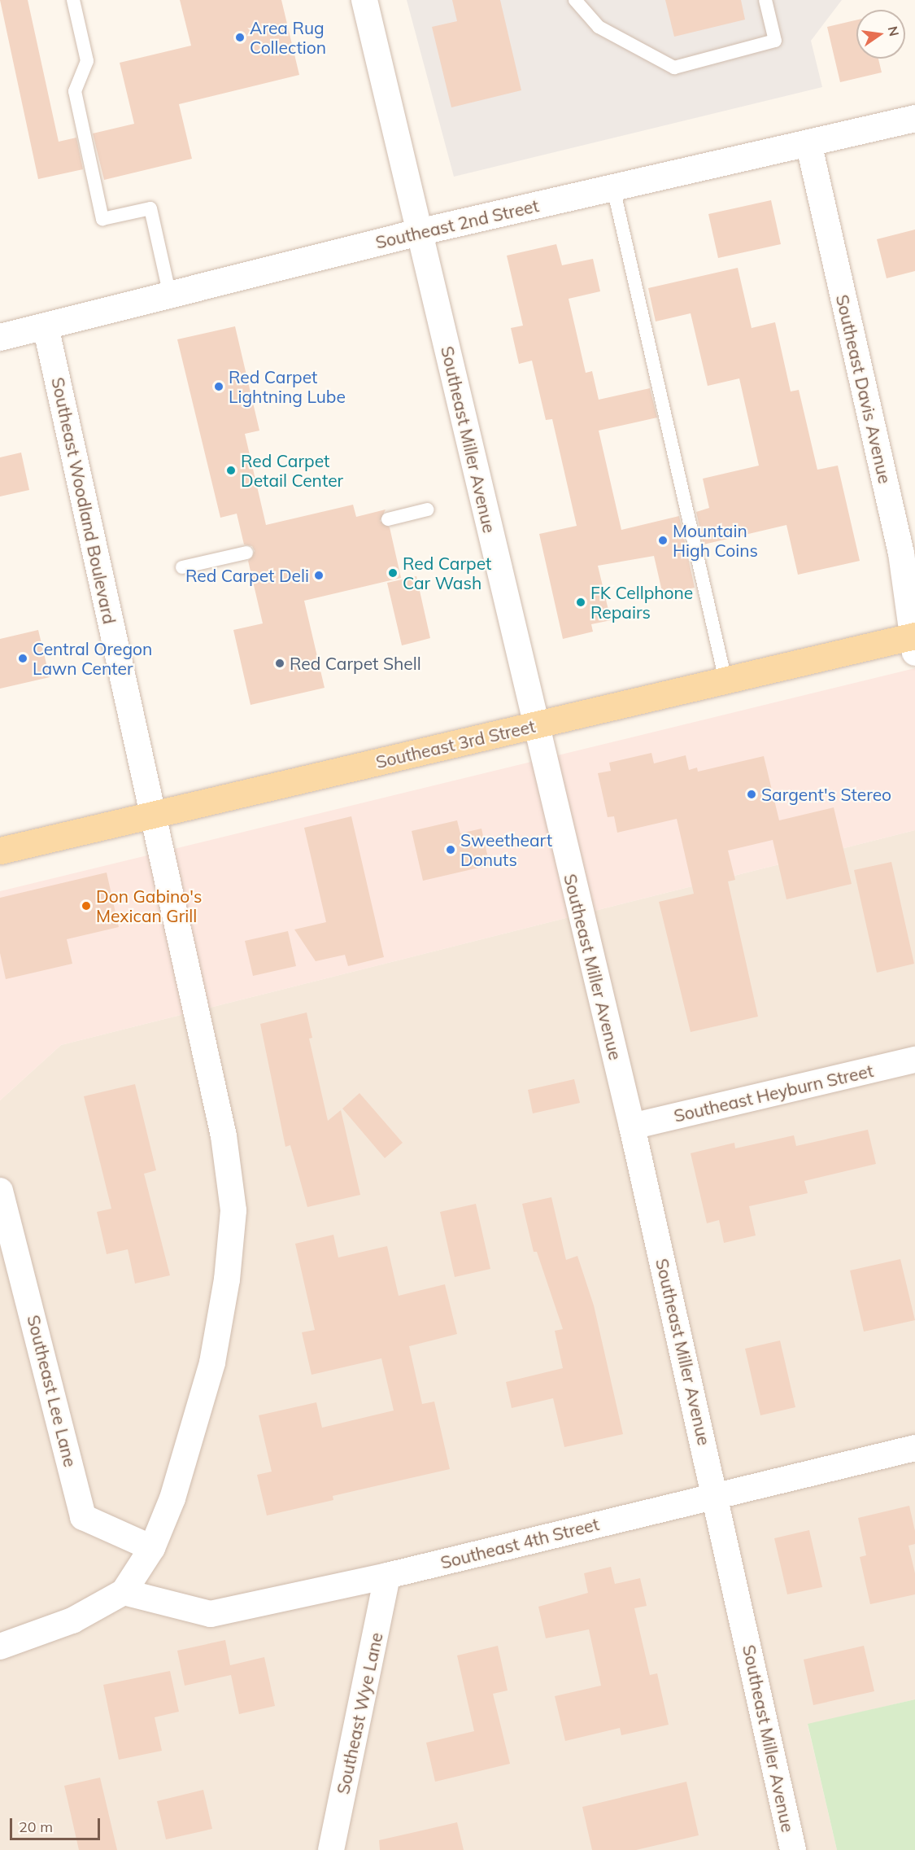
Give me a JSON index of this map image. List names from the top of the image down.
{
  "streets": {
    "main road": ["Southeast 3rd Street"],
    "street": [
      "Southeast 2nd Street",
      "Southeast Davis Avenue",
      "Southeast Miller Avenue",
      "Southeast Woodland Boulevard",
      "Southeast Heyburn Street",
      "Southeast Lee Lane",
      "Southeast 4th Street",
      "Southeast Wye Lane"
    ]
  },
  "crossings": [
    ["Southeast 2nd Street", "Southeast Davis Avenue"],
    ["Southeast 2nd Street", "Southeast Miller Avenue"],
    ["Southeast 2nd Street", "Southeast Woodland Boulevard"],
    ["Southeast Davis Avenue", "Southeast 3rd Street"],
    ["Southeast Miller Avenue", "Southeast 3rd Street"],
    ["Southeast Miller Avenue", "Southeast Heyburn Street"],
    ["Southeast Miller Avenue", "Southeast 4th Street"],
    ["Southeast Woodland Boulevard", "Southeast 3rd Street"],
    ["Southeast Woodland Boulevard", "Southeast Lee Lane"],
    ["Southeast Woodland Boulevard", "Southeast 4th Street"],
    ["Southeast 4th Street", "Southeast Wye Lane"]
  ],
  "places": [
    "Area Rug Collection",
    "Red Carpet Lightning Lube",
    "Red Carpet Detail Center",
    "Mountain High Coins",
    "Red Carpet Car Wash",
    "Red Carpet Deli",
    "FK Cellphone Repairs",
    "Central Oregon Lawn Center",
    "Red Carpet Shell",
    "Sargent's Stereo",
    "Sweetheart Donuts",
    "Don Gabino's Mexican Grill"
  ],
  "scale_bar": "20 m",
  "north": "right"
}
